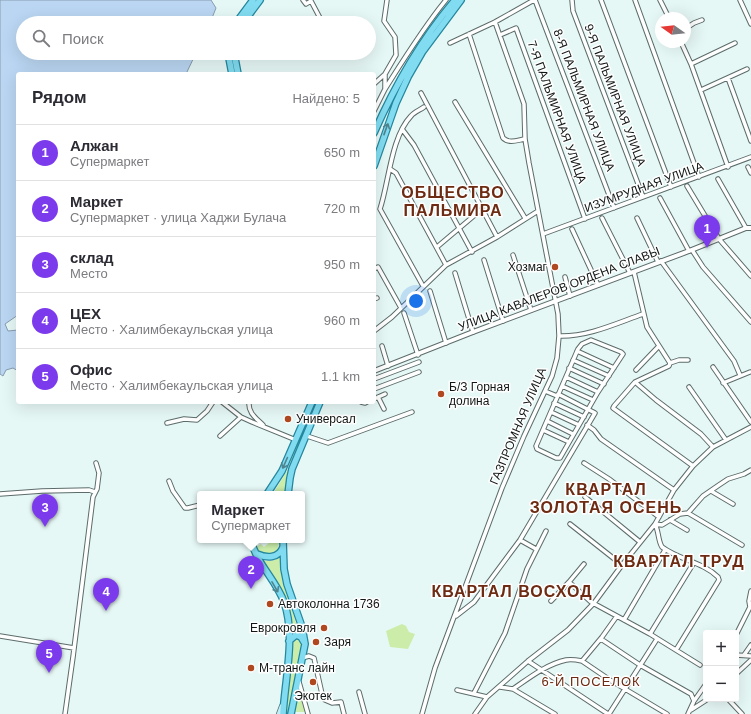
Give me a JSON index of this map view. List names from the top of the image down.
{
  "streets": {
    "street": [
      "9-Я ПАЛЬМИРНАЯ УЛИЦА",
      "8-Я ПАЛЬМИРНАЯ УЛИЦА",
      "7-Я ПАЛЬМИРНАЯ УЛИЦА",
      "ИЗУМРУДНАЯ УЛИЦА",
      "УЛИЦА КАВАЛЕРОВ ОРДЕНА СЛАВЫ",
      "ГАЗПРОМНАЯ УЛИЦА"
    ]
  },
  "crossings": [
    ["9-Я ПАЛЬМИРНАЯ УЛИЦА", "ИЗУМРУДНАЯ УЛИЦА"],
    ["8-Я ПАЛЬМИРНАЯ УЛИЦА", "ИЗУМРУДНАЯ УЛИЦА"],
    ["7-Я ПАЛЬМИРНАЯ УЛИЦА", "ИЗУМРУДНАЯ УЛИЦА"],
    ["7-Я ПАЛЬМИРНАЯ УЛИЦА", "ГАЗПРОМНАЯ УЛИЦА"],
    ["ИЗУМРУДНАЯ УЛИЦА", "ГАЗПРОМНАЯ УЛИЦА"],
    ["УЛИЦА КАВАЛЕРОВ ОРДЕНА СЛАВЫ", "ГАЗПРОМНАЯ УЛИЦА"]
  ],
  "districts": [
    "ОБЩЕСТВО ПАЛЬМИРА",
    "КВАРТАЛ ЗОЛОТАЯ ОСЕНЬ",
    "КВАРТАЛ ТРУД",
    "КВАРТАЛ ВОСХОД",
    "6-Й ПОСЕЛОК"
  ],
  "places": [
    "Хозмаг",
    "Б/З Горная долина",
    "Универсал",
    "Автоколонна 1736",
    "Еврокровля",
    "Заря",
    "М-транс лайн",
    "Экотек"
  ],
  "north": "left",
  "page": {
    "search": "Поиск",
    "heading": ["Рядом", "Найдено: 5"],
    "list": [
      {
        "mark": "1",
        "name": "Алжан",
        "note": "Супермаркет",
        "value": "650 m"
      },
      {
        "mark": "2",
        "name": "Маркет",
        "note": "Супермаркет · улица Хаджи Булача",
        "value": "720 m"
      },
      {
        "mark": "3",
        "name": "склад",
        "note": "Место",
        "value": "950 m"
      },
      {
        "mark": "4",
        "name": "ЦЕХ",
        "note": "Место · Халимбекаульская улица",
        "value": "960 m"
      },
      {
        "mark": "5",
        "name": "Офис",
        "note": "Место · Халимбекаульская улица",
        "value": "1.1 km"
      }
    ],
    "pins": [
      "1",
      "3",
      "2",
      "4",
      "5"
    ],
    "popup": ["Маркет", "Супермаркет"],
    "map_buttons": ["+", "−"]
  }
}
